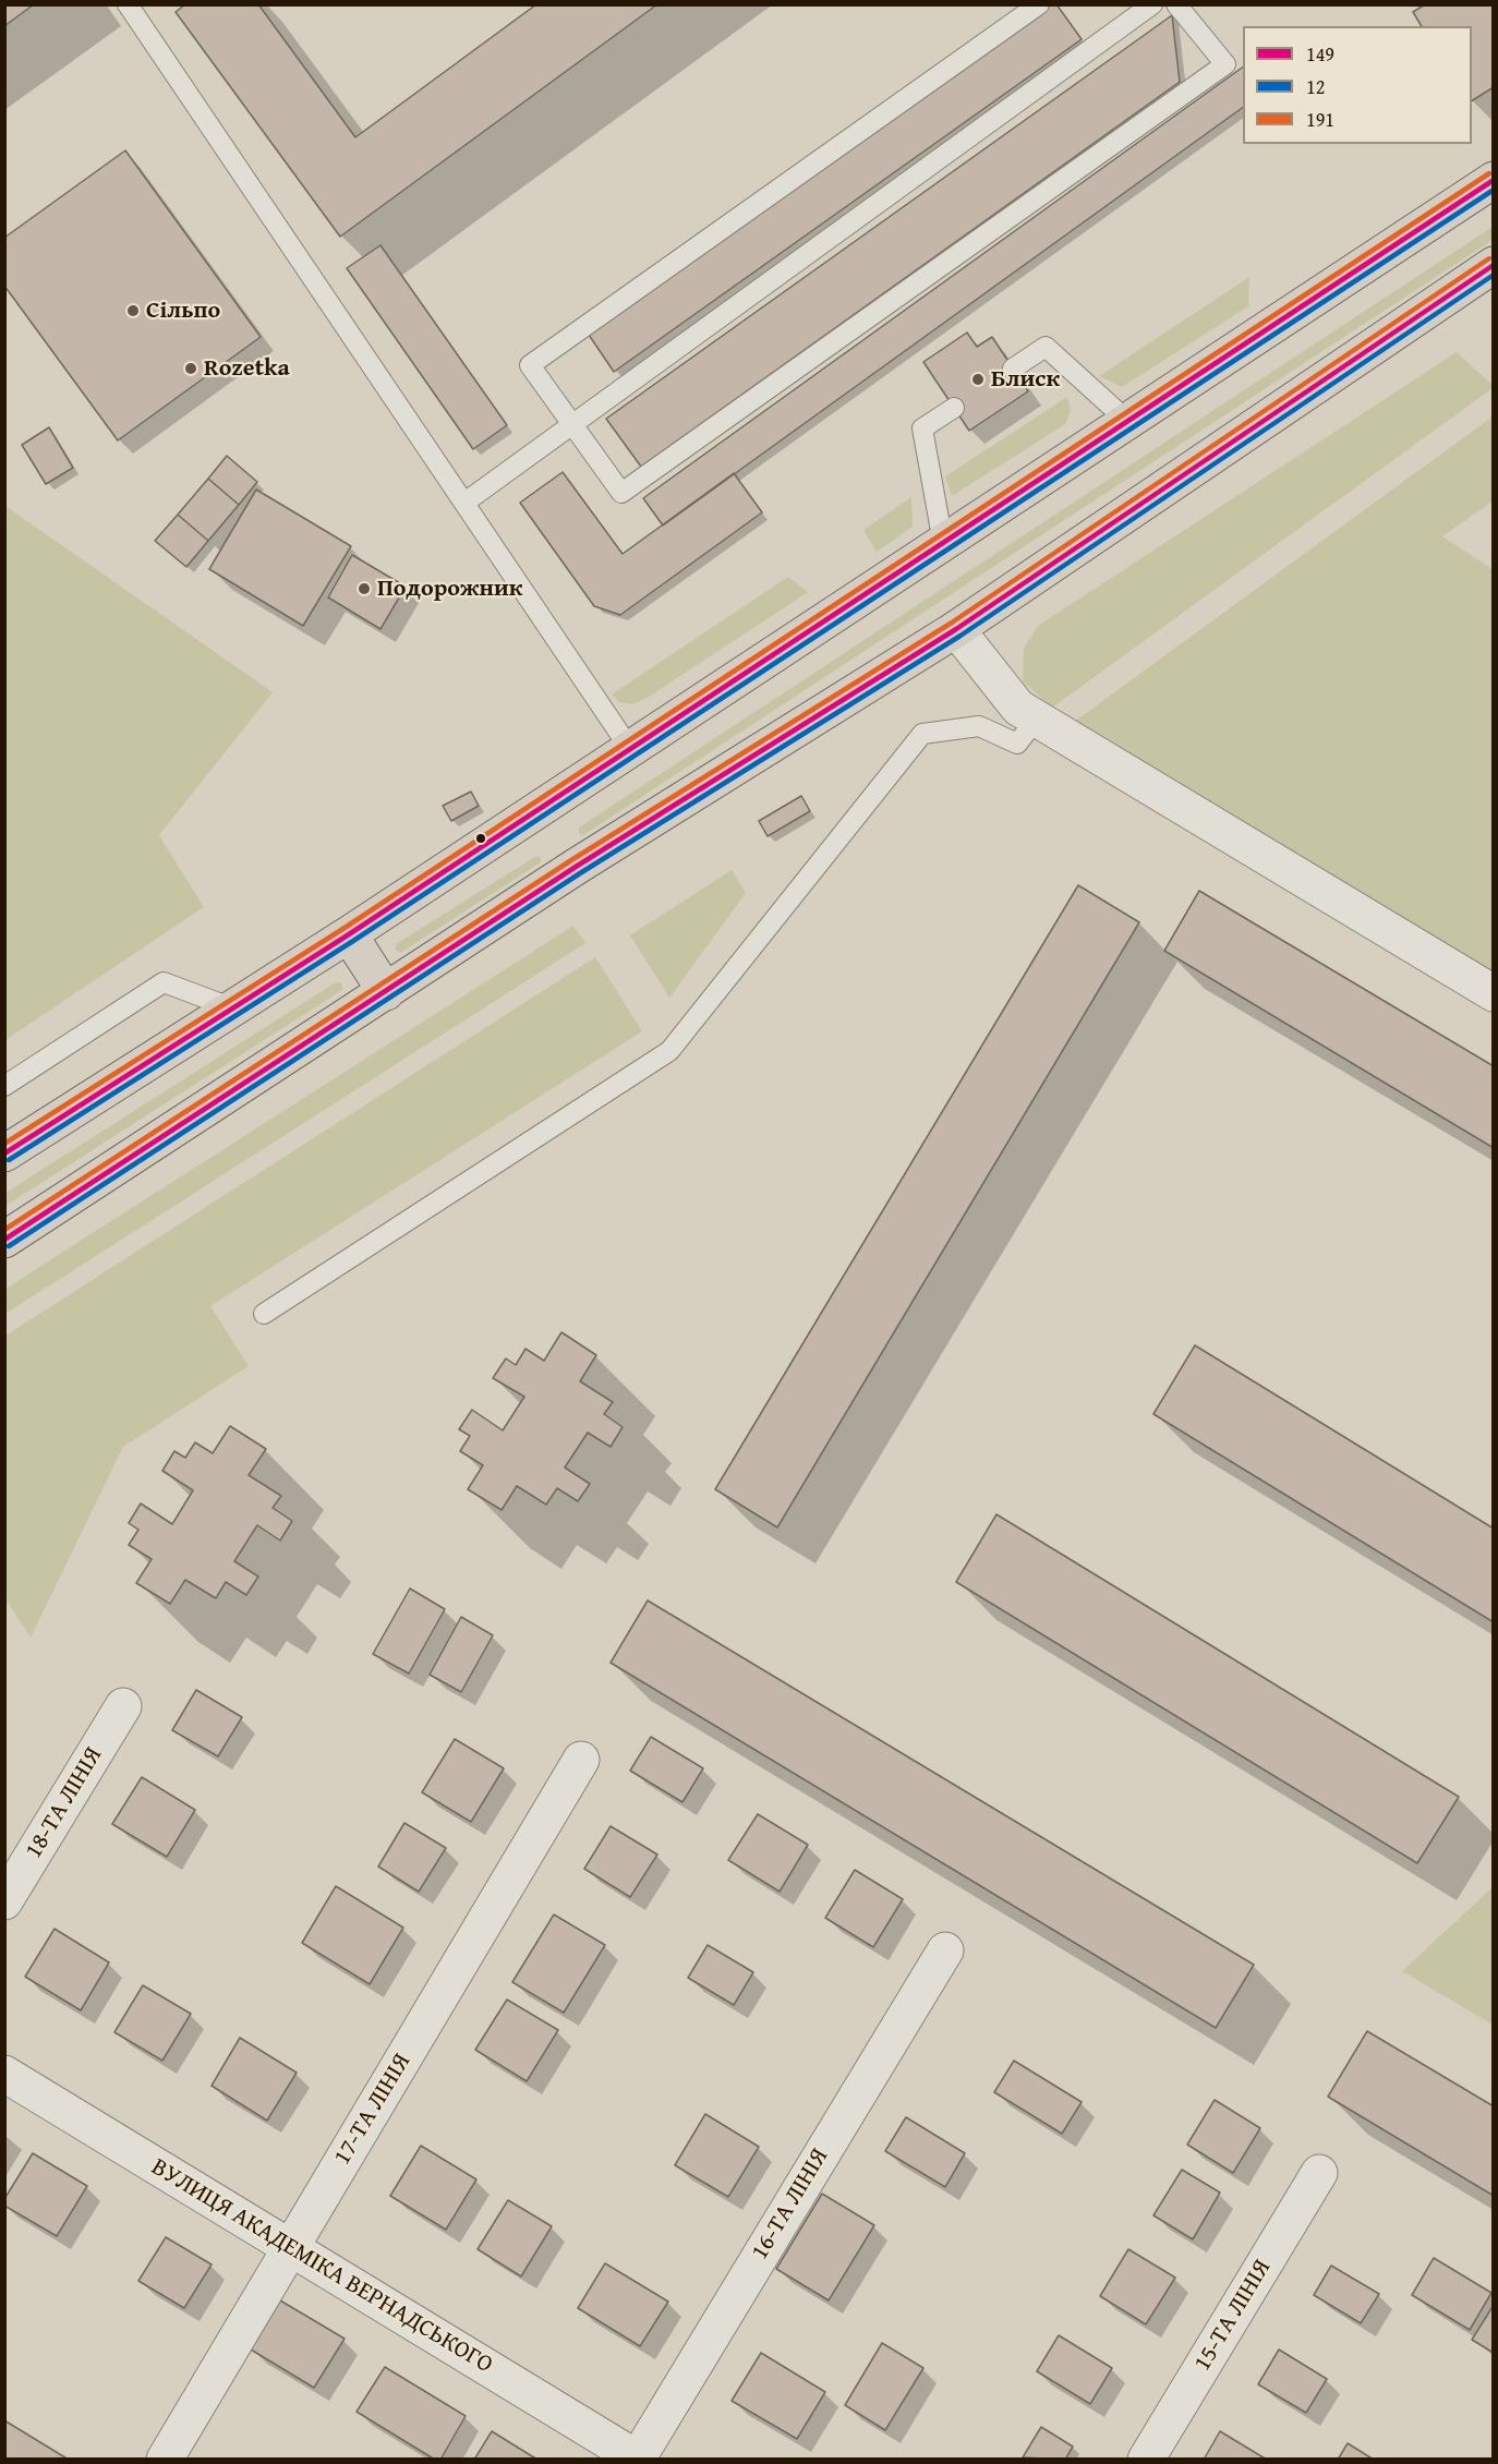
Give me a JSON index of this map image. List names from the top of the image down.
{
  "streets": {
    "street": [
      "18-ТА ЛІНІЯ",
      "17-ТА ЛІНІЯ",
      "16-ТА ЛІНІЯ",
      "ВУЛИЦЯ АКАДЕМІКА ВЕРНАДСЬКОГО",
      "15-ТА ЛІНІЯ"
    ]
  },
  "crossings": [
    ["17-ТА ЛІНІЯ", "ВУЛИЦЯ АКАДЕМІКА ВЕРНАДСЬКОГО"],
    ["16-ТА ЛІНІЯ", "ВУЛИЦЯ АКАДЕМІКА ВЕРНАДСЬКОГО"]
  ],
  "places": [
    "Сільпо",
    "Rozetka",
    "Блиск",
    "Подорожник"
  ],
  "lines": ["transit line 191", "transit line 149", "transit line 12"],
  "legend": ["149", "12", "191"]
}
